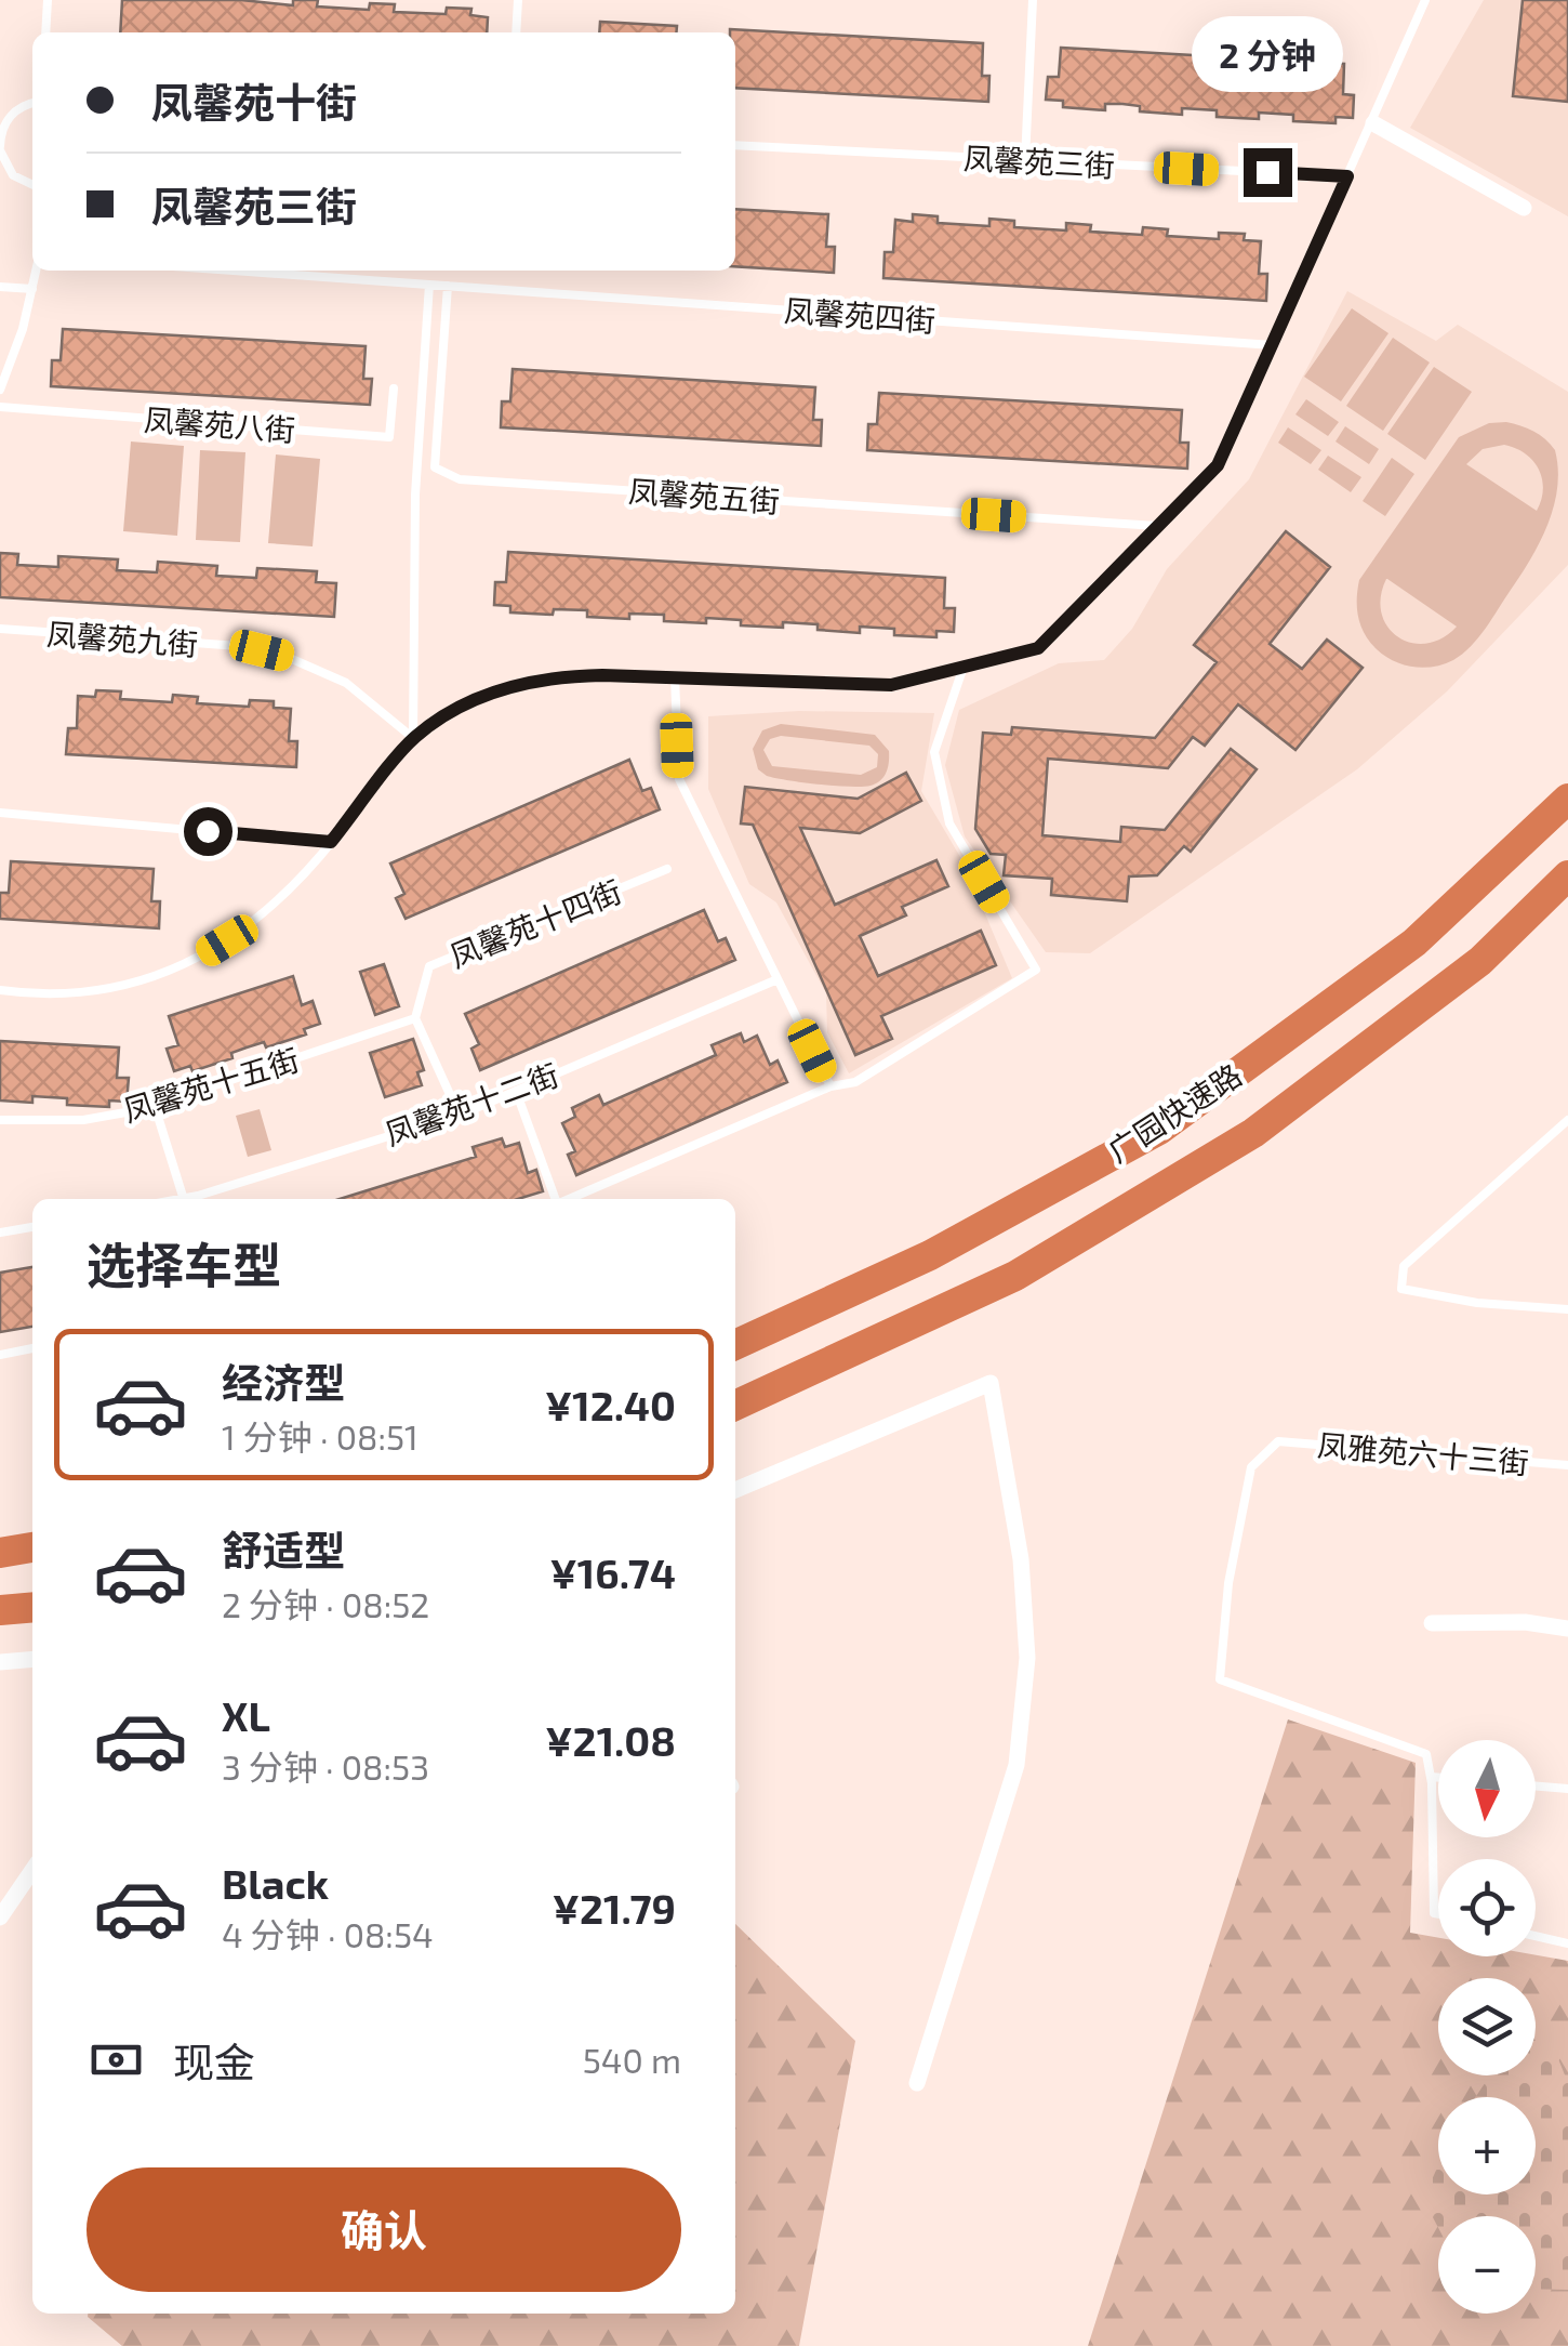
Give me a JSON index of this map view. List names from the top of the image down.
{
  "streets": {
    "highway": ["广园快速路"],
    "lane": [
      "凤馨苑三街",
      "凤馨苑四街",
      "凤馨苑八街",
      "凤馨苑五街",
      "凤馨苑九街",
      "凤馨苑十四街",
      "凤馨苑十五街",
      "凤馨苑十二街",
      "凤雅苑六十三街"
    ]
  },
  "crossings": [
    ["凤馨苑四街", "凤馨苑五街"],
    ["凤馨苑十四街", "凤馨苑十五街"]
  ],
  "north": "bottom",
  "page": {
    "bubble": "2 分钟",
    "banner": ["凤馨苑十街", "凤馨苑三街"],
    "heading": "选择车型",
    "list": [
      {
        "name": "经济型",
        "note": "1 分钟 · 08:51",
        "value": "¥12.40"
      },
      {
        "name": "舒适型",
        "note": "2 分钟 · 08:52",
        "value": "¥16.74"
      },
      {
        "name": "XL",
        "note": "3 分钟 · 08:53",
        "value": "¥21.08"
      },
      {
        "name": "Black",
        "note": "4 分钟 · 08:54",
        "value": "¥21.79"
      }
    ],
    "map_buttons": ["+", "−"],
    "pay": ["现金", "540 m"],
    "buttons": "确认"
  }
}
